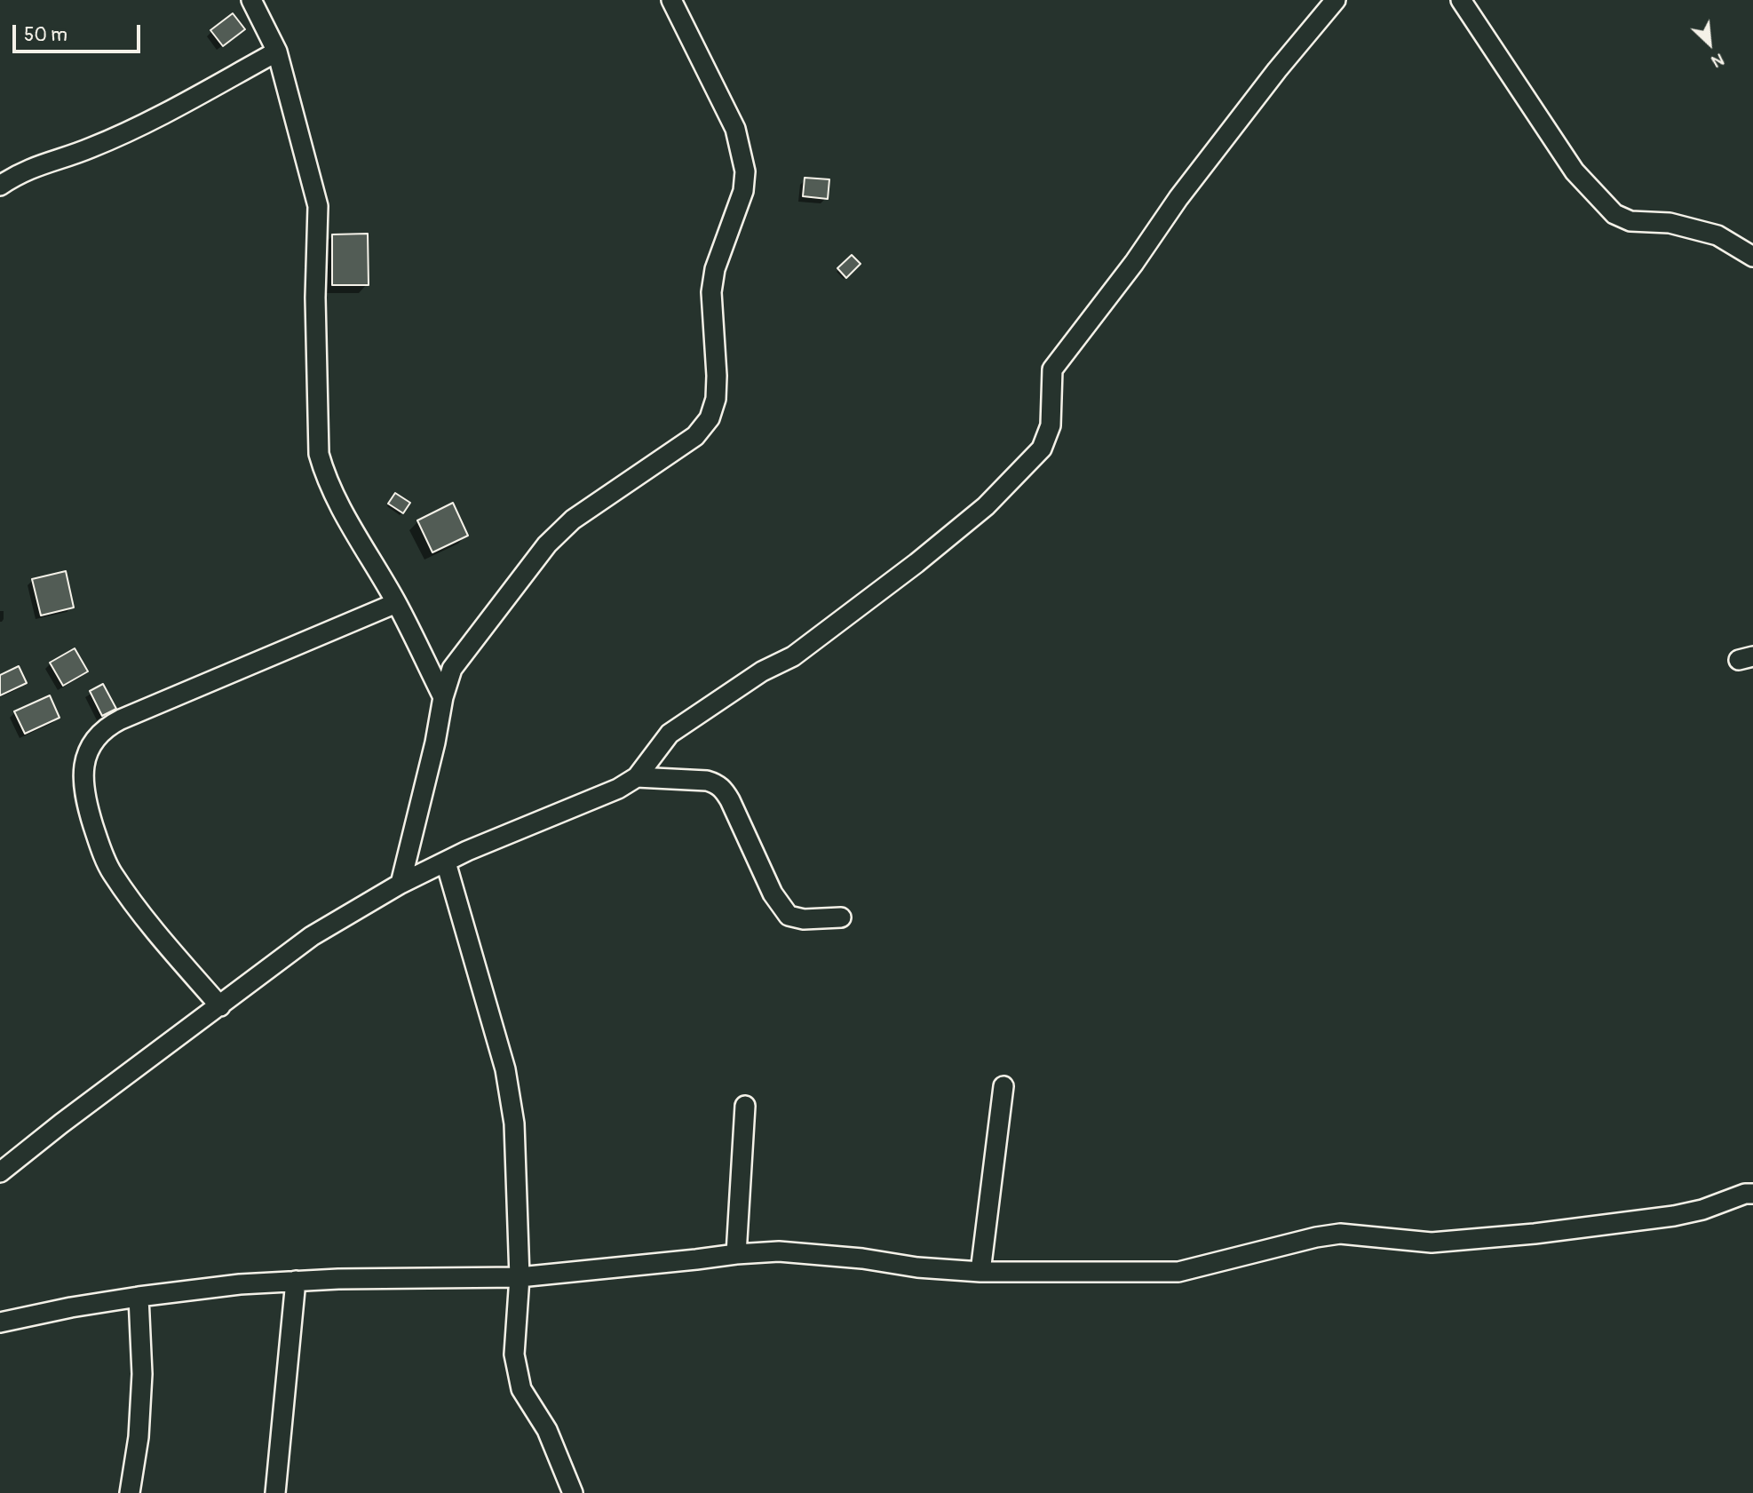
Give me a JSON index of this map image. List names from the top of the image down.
{
  "scale_bar": "50 m",
  "north": "bottom right"
}
